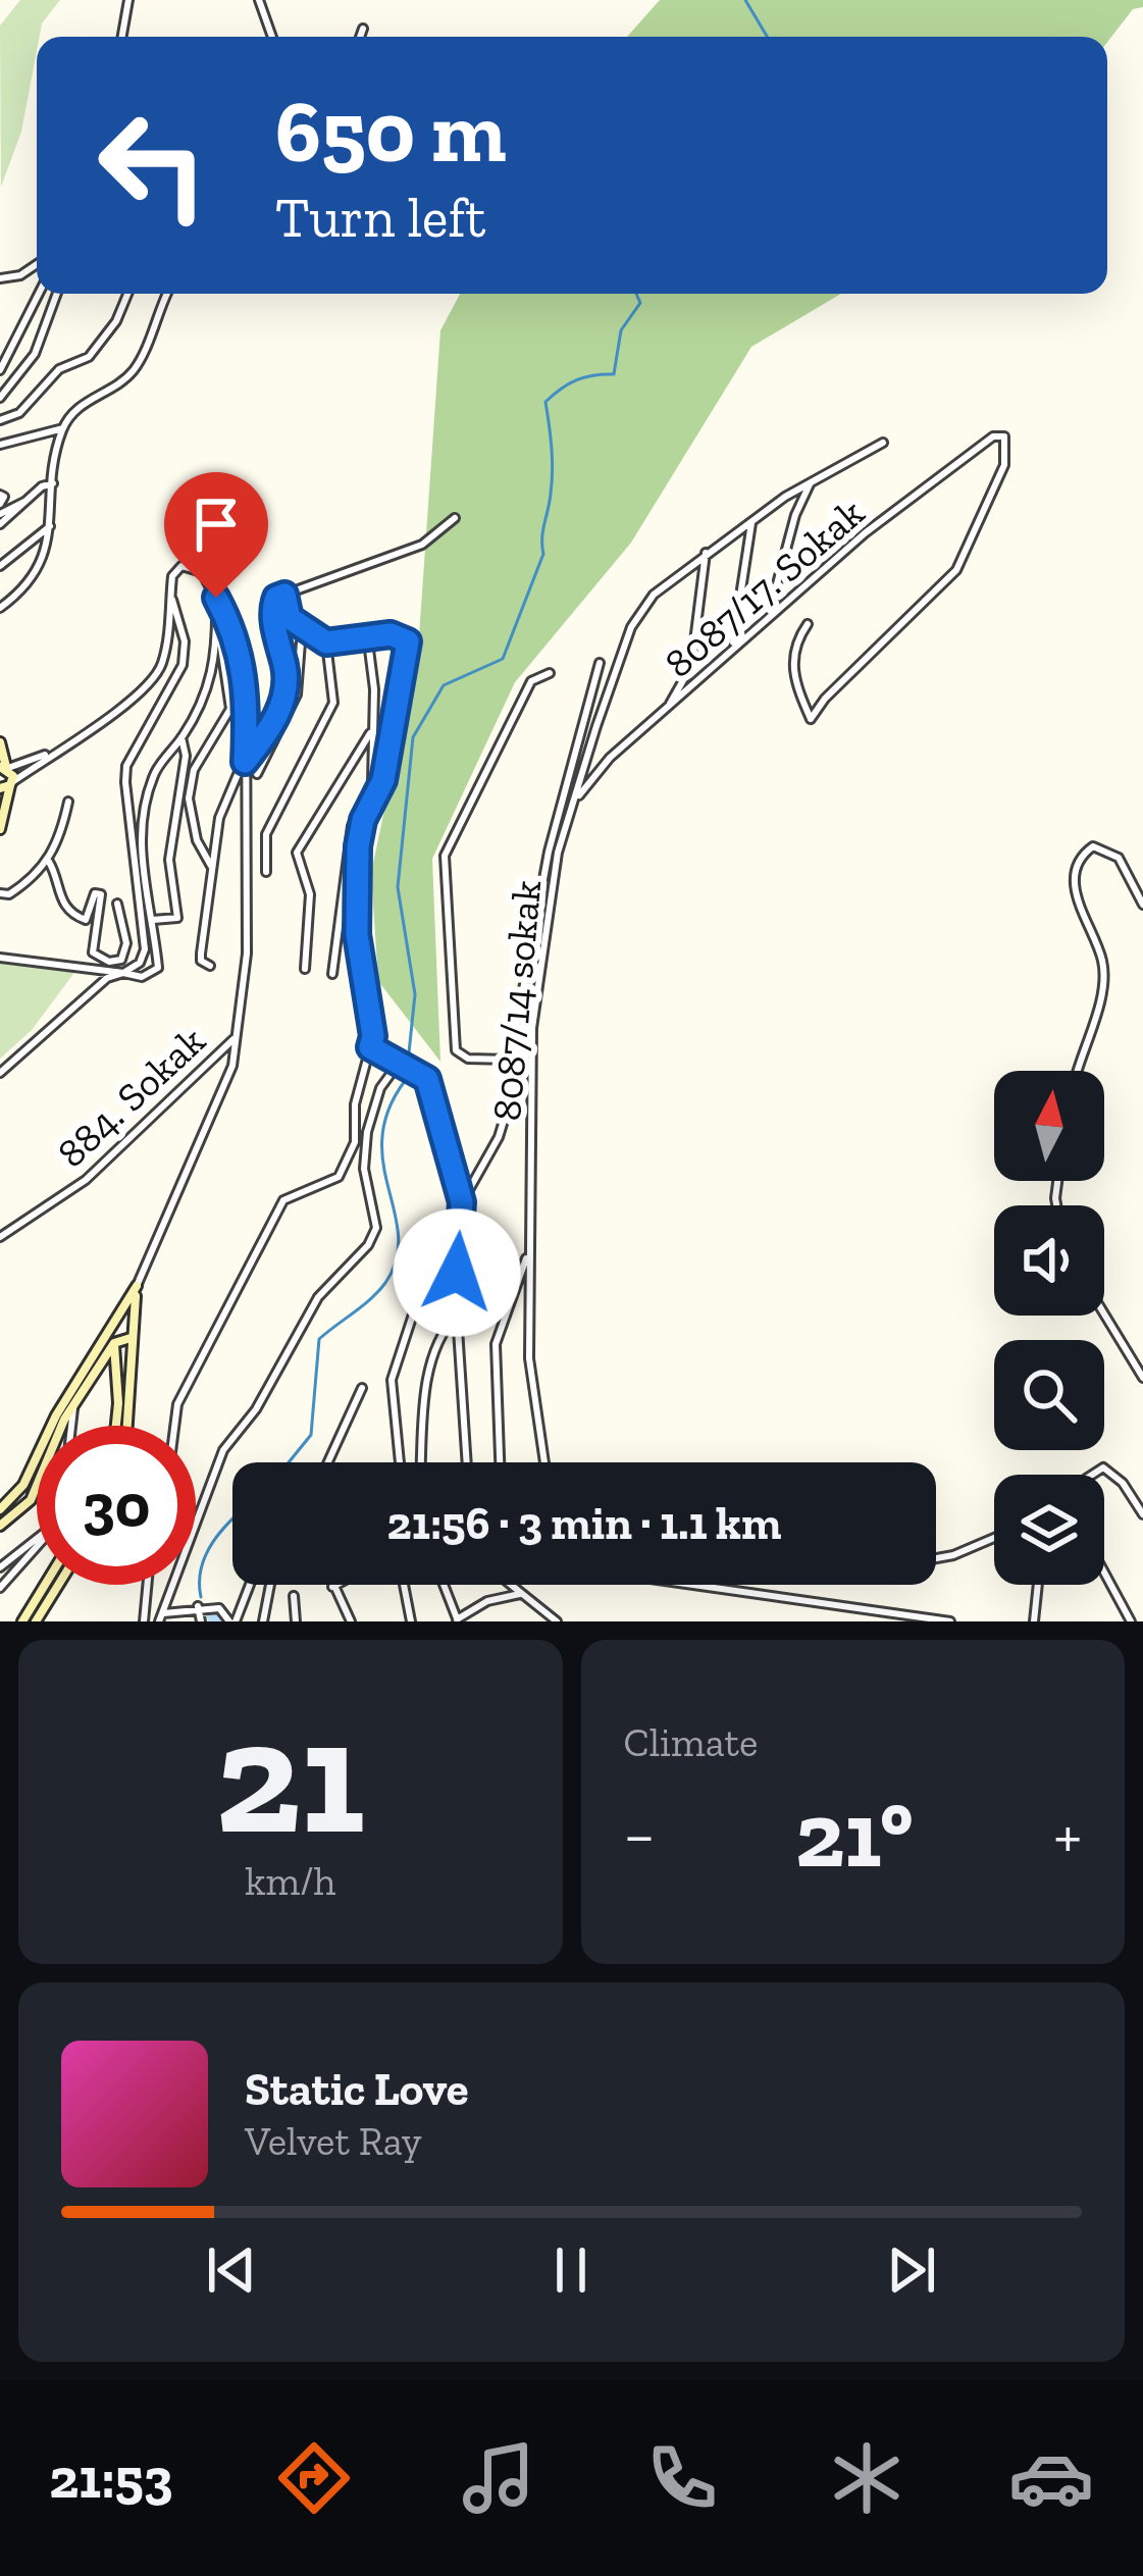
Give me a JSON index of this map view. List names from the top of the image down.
{
  "streets": {
    "street": ["8087/17. Sokak", "8087/14 sokak", "884. Sokak"]
  },
  "crossings": [
    ["8087/17. Sokak", "8087/14 sokak"]
  ],
  "north": "top",
  "page": {
    "turn": ["650 m", "Turn left"],
    "limit": "30",
    "trip": "21:56 · 3 min · 1.1 km",
    "tile": [
      ["21", "km/h"],
      "Climate"
    ],
    "heat": ["−", "21°", "+"],
    "song": ["Static Love", "Velvet Ray"],
    "tabs": "21:53"
  }
}
